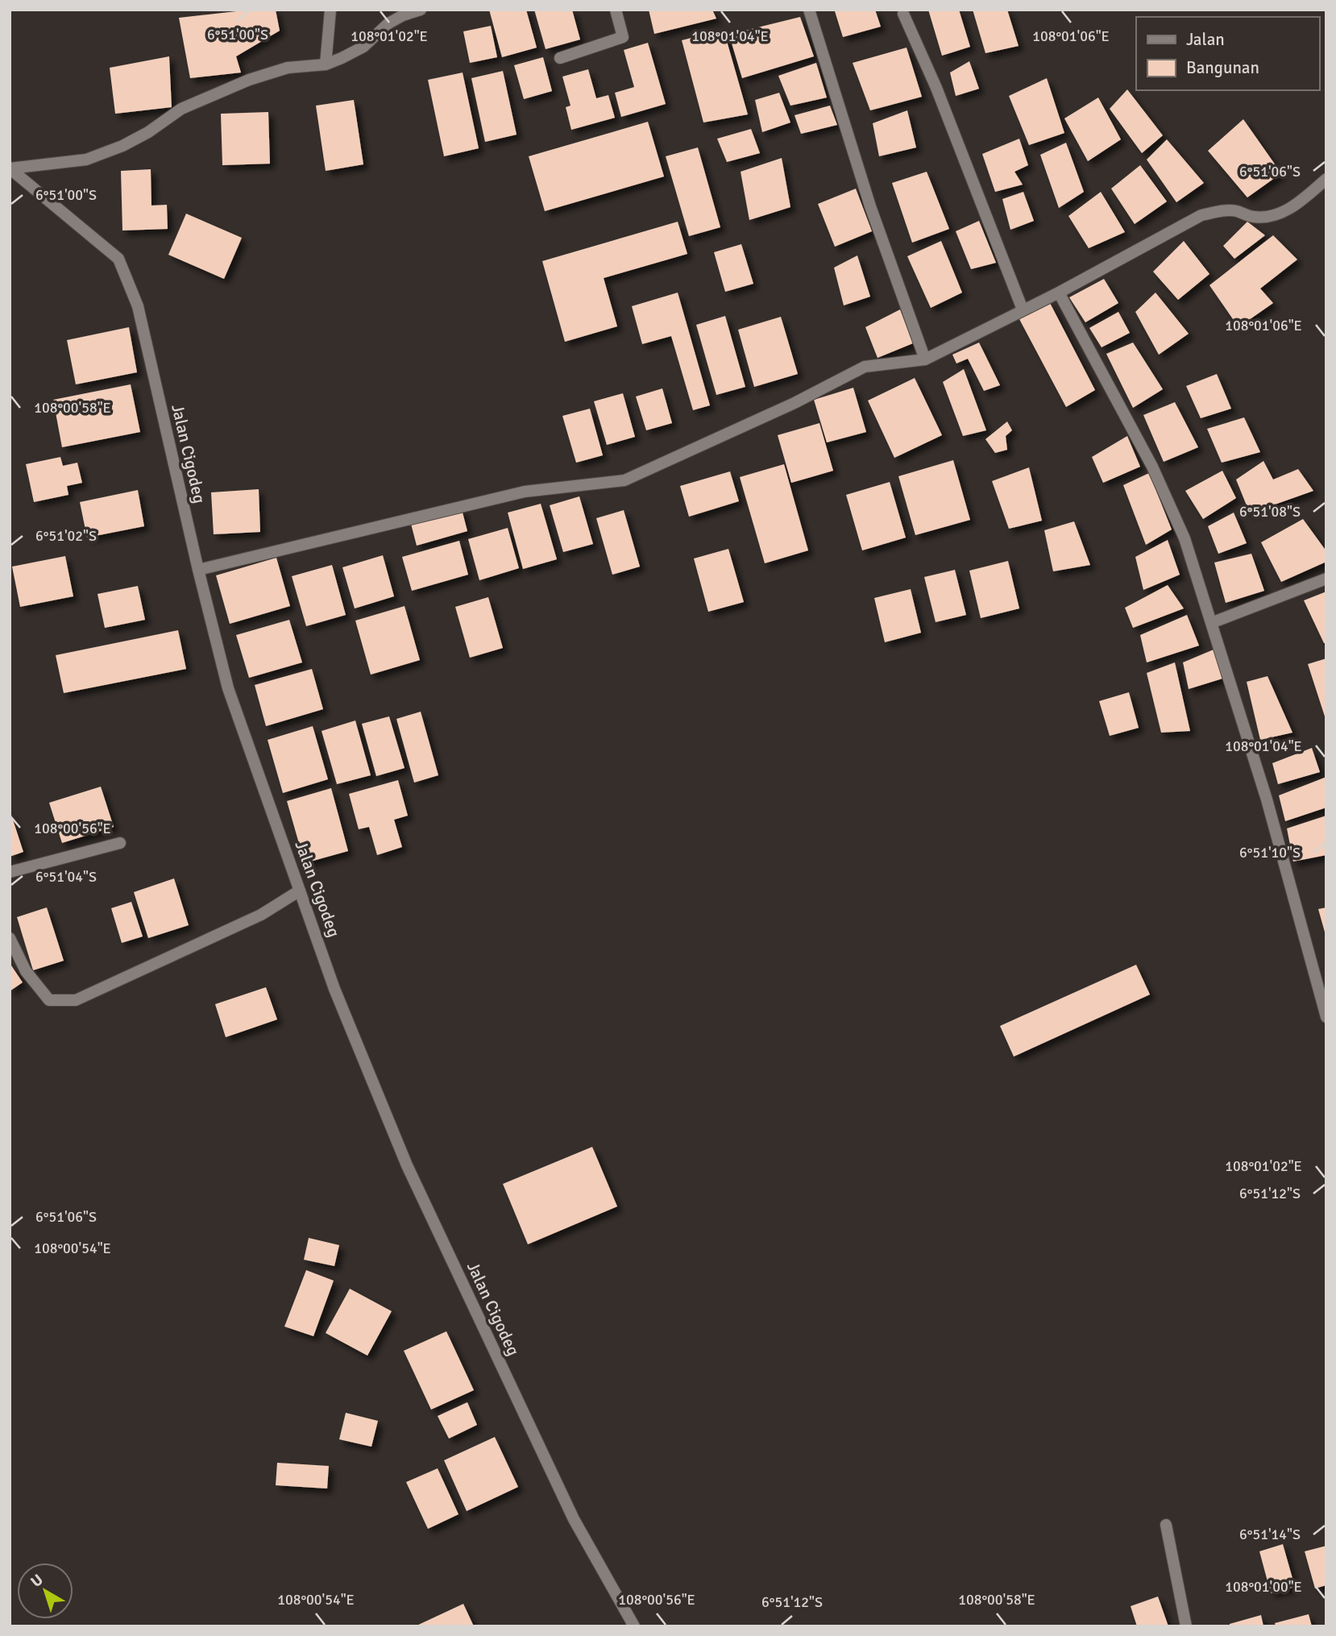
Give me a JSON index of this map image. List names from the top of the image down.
{
  "streets": {
    "street": ["Jalan Cigodeg"]
  },
  "legend": ["Jalan", "Bangunan"],
  "north": "top left",
  "coordinates": [
    "6°51'00\"S",
    "108°01'02\"E",
    "108°01'04\"E",
    "108°01'06\"E",
    "6°51'06\"S",
    "108°00'58\"E",
    "6°51'08\"S",
    "6°51'02\"S",
    "108°00'56\"E",
    "6°51'10\"S",
    "6°51'04\"S",
    "6°51'12\"S",
    "108°00'54\"E",
    "6°51'14\"S",
    "108°01'00\"E"
  ]
}
